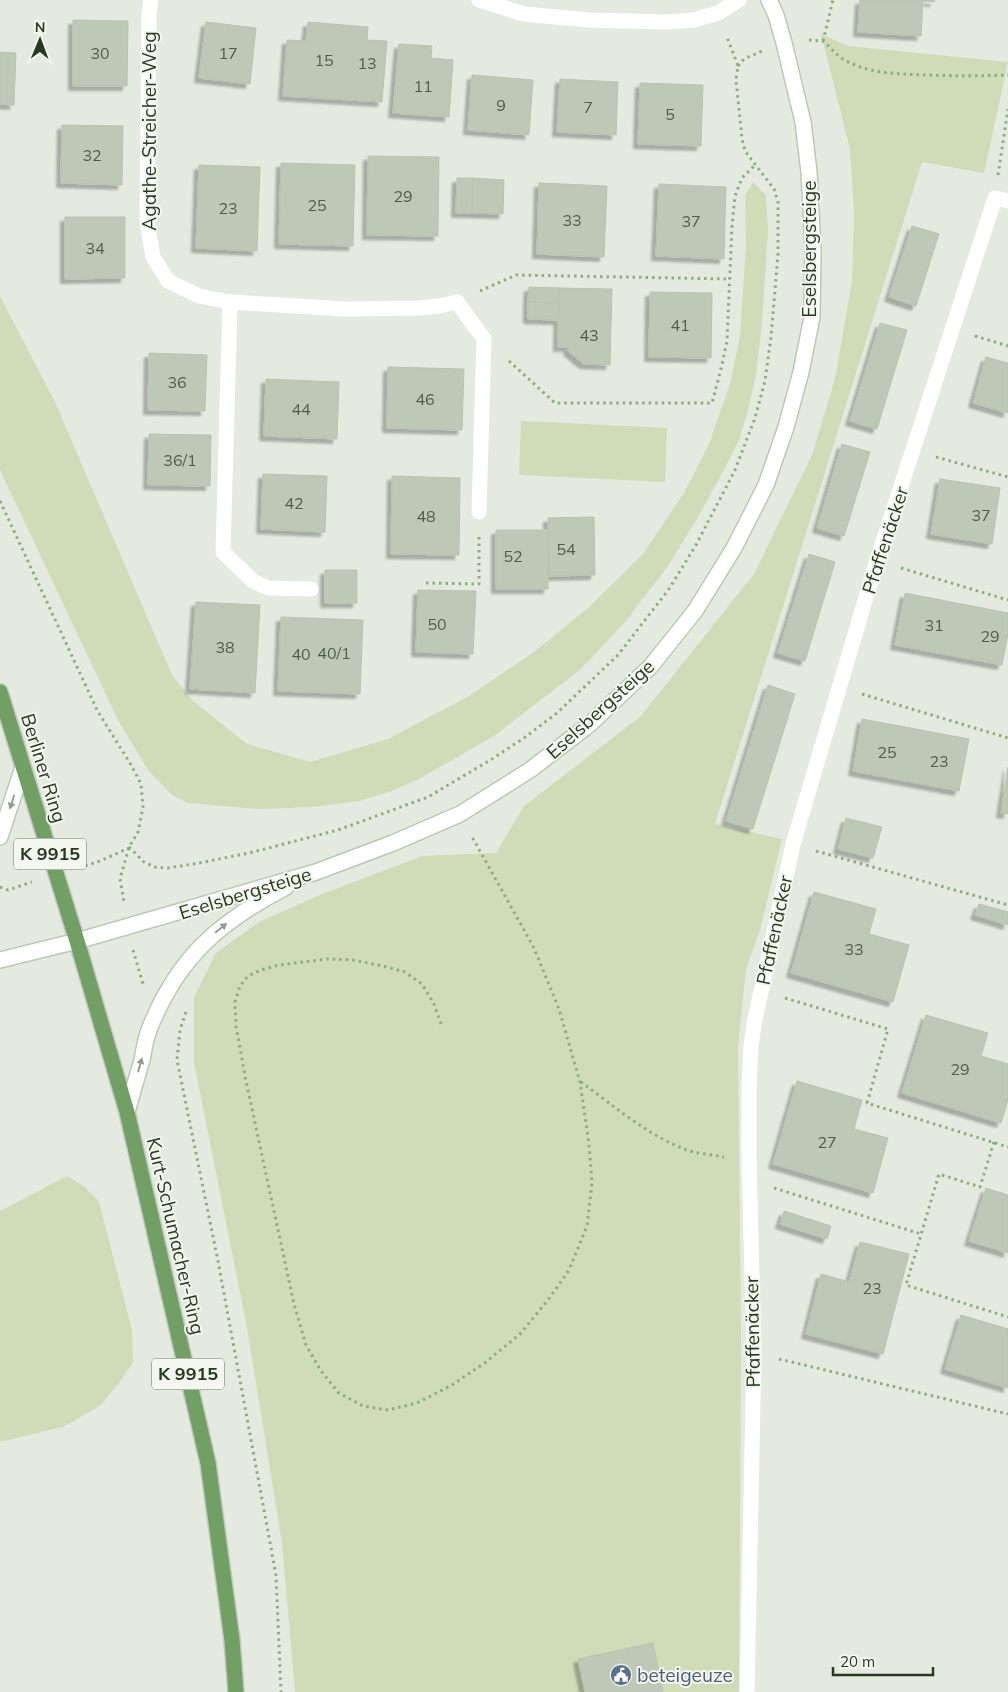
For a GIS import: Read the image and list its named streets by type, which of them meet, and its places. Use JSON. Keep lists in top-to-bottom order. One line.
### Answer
{"streets":{"main road":["Berliner Ring","K 9915","Kurt-Schumacher-Ring"],"street":["Agathe-Streicher-Weg","Eselsbergsteige","Pfaffenäcker"]},"crossings":[["Eselsbergsteige","Berliner Ring"],["Eselsbergsteige","Kurt-Schumacher-Ring"],["Berliner Ring","Kurt-Schumacher-Ring"]],"places":{"public building":["beteigeuze"]},"house_numbers":["30","17","15","13","11","9","7","5","32","29","25","23","33","37","34","41","43","36","46","44","36/1","42","37","48","54","52","50","31","29","38","40/1","40","25","23","33","29","27","23"],"scale_bar":"20 m","north":"top"}
